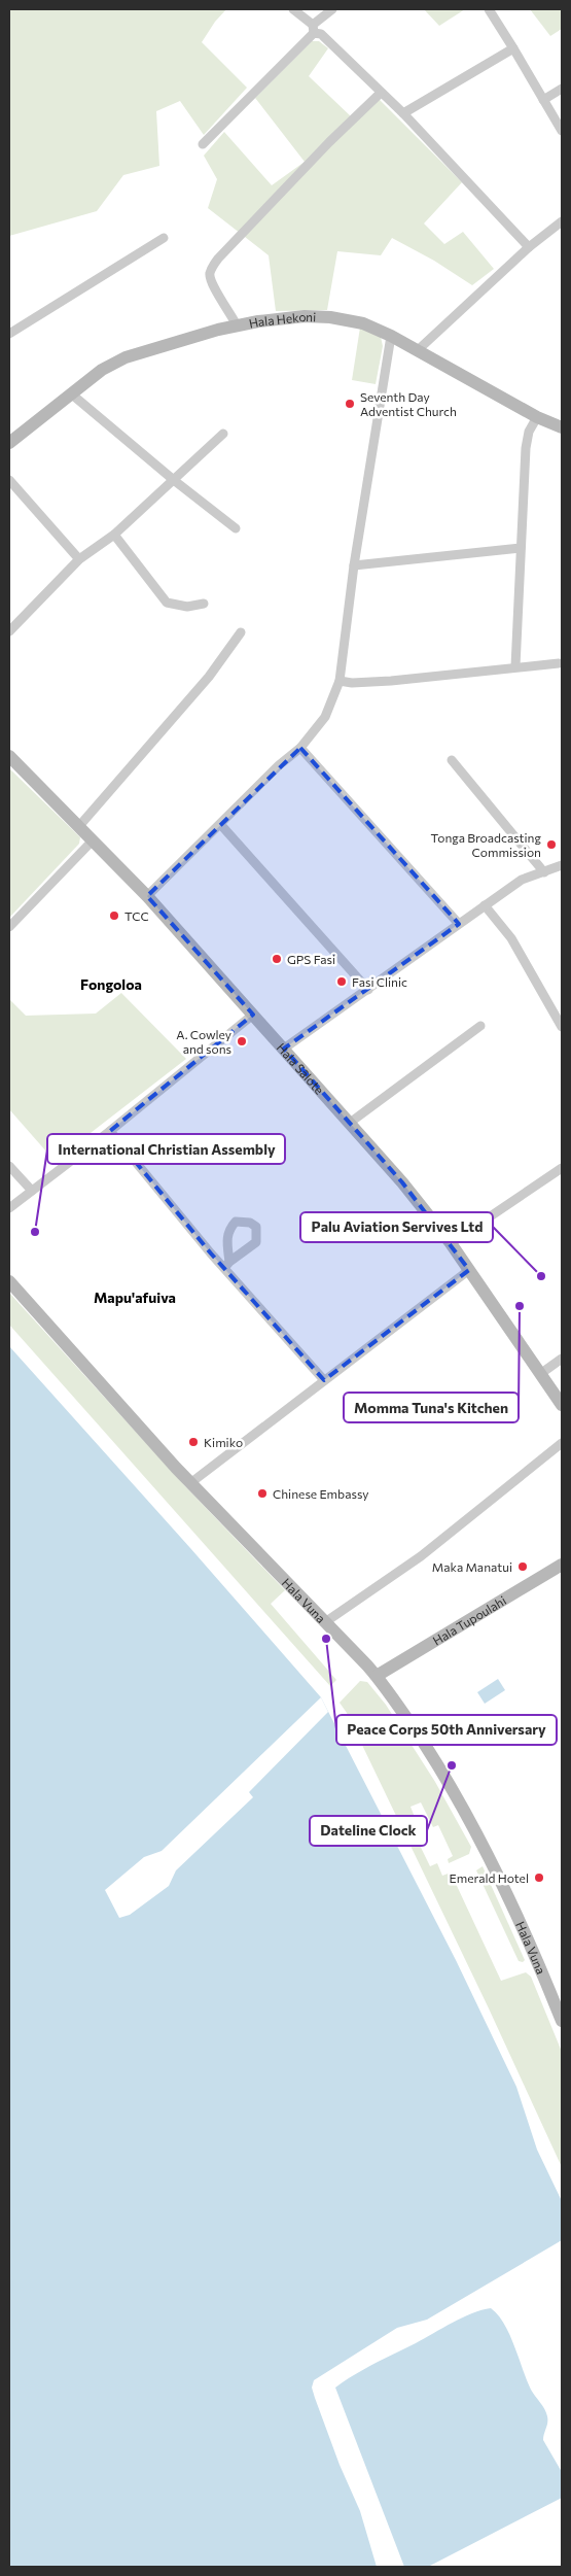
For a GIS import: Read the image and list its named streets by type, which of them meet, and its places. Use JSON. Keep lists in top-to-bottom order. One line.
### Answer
{"streets":{"main road":["Hala Hekoni","Hala Sālote","Hala Vuna","Hala Tupoulahi"]},"crossings":[["Hala Vuna","Hala Tupoulahi"]],"districts":["Fongoloa","Mapu'afuiva"],"places":["Seventh Day Adventist Church","Tonga Broadcasting Commission","TCC","GPS Fasi","Fasi Clinic","A. Cowley and sons","International Christian Assembly","Palu Aviation Servives Ltd","Momma Tuna's Kitchen","Kimiko","Chinese Embassy","Maka Manatui","Peace Corps 50th Anniversary","Dateline Clock","Emerald Hotel"]}
